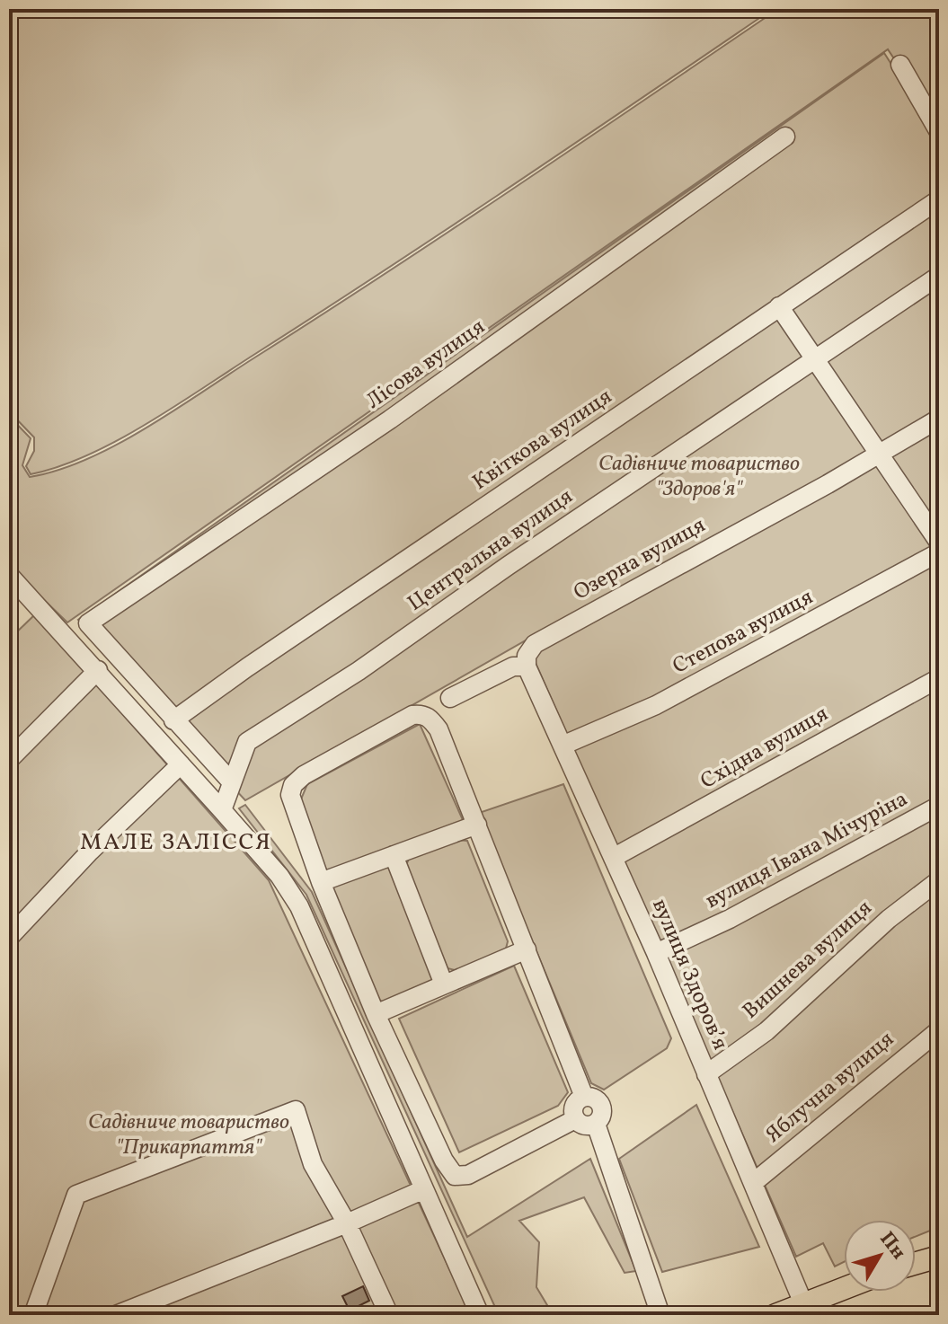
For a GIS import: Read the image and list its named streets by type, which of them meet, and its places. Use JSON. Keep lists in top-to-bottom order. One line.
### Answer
{"streets":{"street":["Лісова вулиця","Квіткова вулиця","Центральна вулиця","Озерна вулиця","Степова вулиця","Східна вулиця","вулиця Івана Мічуріна","Вишнева вулиця","вулиця Здоровʼя","Яблучна вулиця"]},"crossings":[["Лісова вулиця","Квіткова вулиця"],["Озерна вулиця","вулиця Здоровʼя"],["Степова вулиця","вулиця Здоровʼя"],["Східна вулиця","вулиця Здоровʼя"],["вулиця Івана Мічуріна","вулиця Здоровʼя"],["Вишнева вулиця","вулиця Здоровʼя"],["вулиця Здоровʼя","Яблучна вулиця"]],"districts":["МАЛЕ ЗАЛІССЯ"],"parks":["Садівниче товариство \"Здоров'я\"","Садівниче товариство \"Прикарпаття\""],"north":"top right"}
